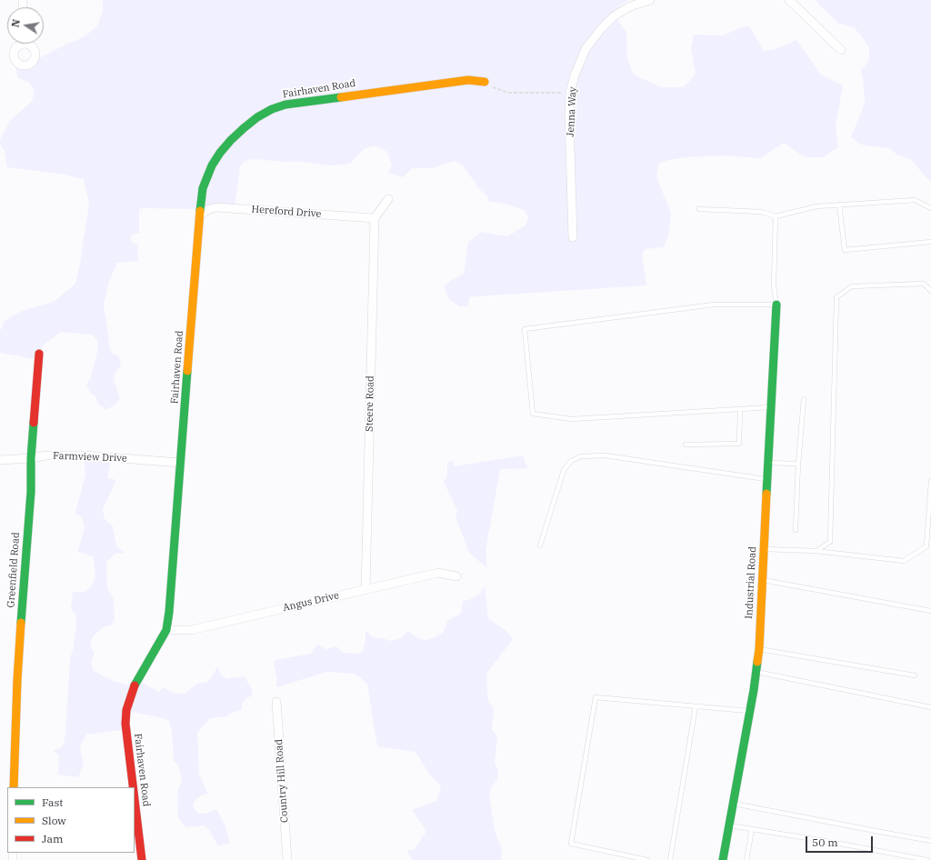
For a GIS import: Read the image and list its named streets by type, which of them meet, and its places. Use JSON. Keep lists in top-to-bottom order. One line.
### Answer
{"streets":{"street":["Fairhaven Road","Jenna Way","Hereford Drive","Steere Road","Farmview Drive","Greenfield Road","Industrial Road","Angus Drive","Country Hill Road"]},"crossings":[["Fairhaven Road","Hereford Drive"],["Fairhaven Road","Farmview Drive"],["Fairhaven Road","Angus Drive"],["Hereford Drive","Steere Road"],["Steere Road","Angus Drive"],["Farmview Drive","Greenfield Road"]],"legend":["Fast","Slow","Jam"],"scale_bar":"50 m","north":"left"}
